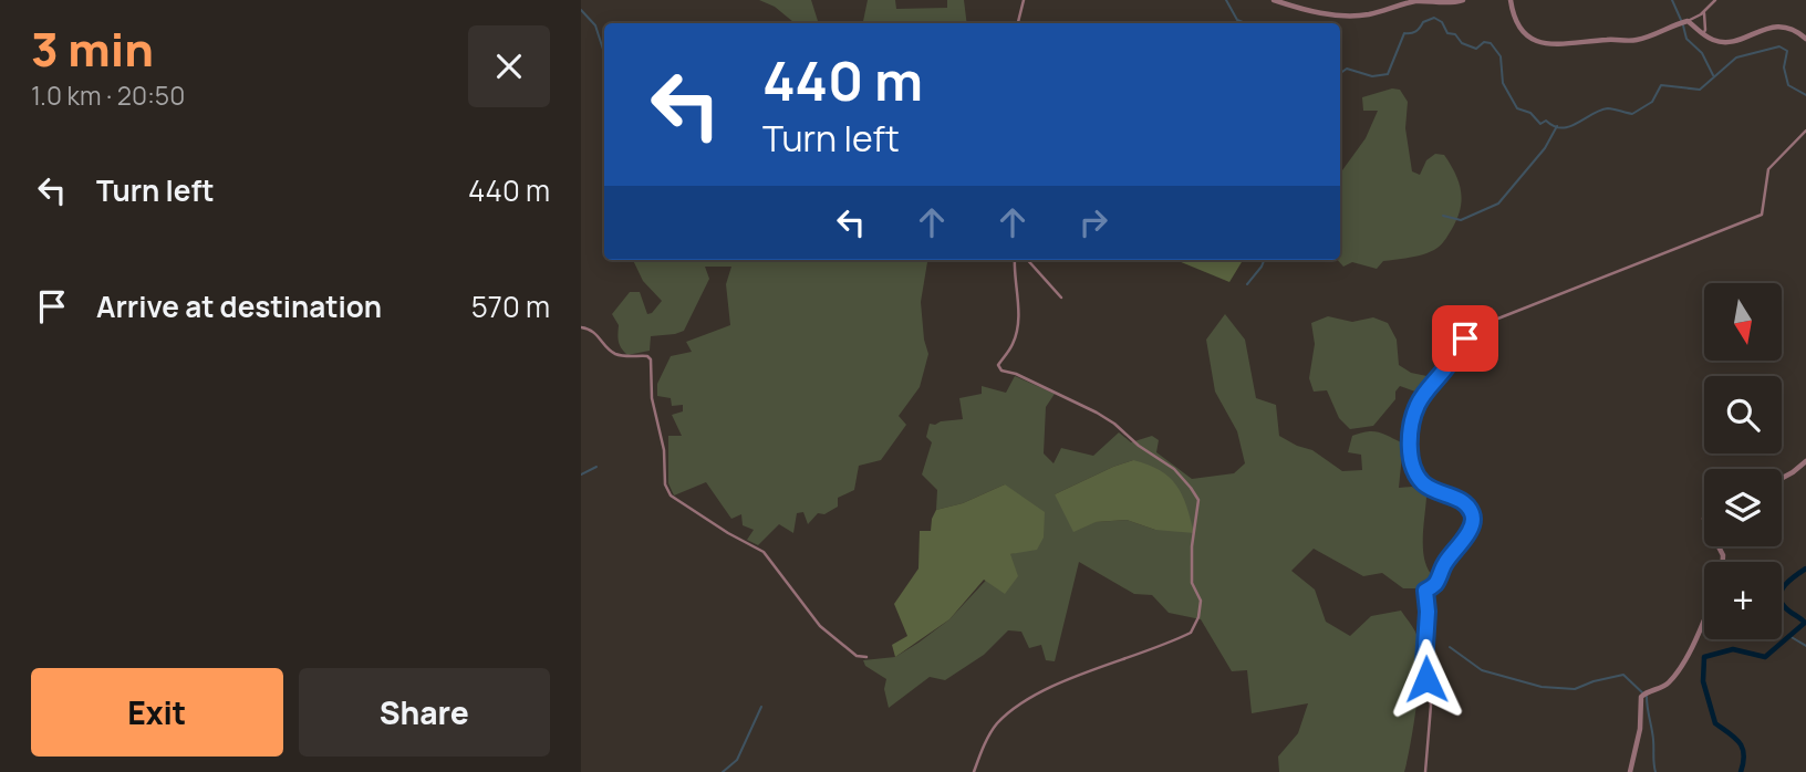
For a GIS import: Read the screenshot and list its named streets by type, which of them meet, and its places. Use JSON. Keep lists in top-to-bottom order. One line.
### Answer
{"north":"bottom","page":{"heading":["3 min","1.0 km · 20:50"],"turn":["440 m","Turn left"],"list":[{"name":"Turn left","value":"440 m"},{"name":"Arrive at destination","value":"570 m"}],"map_buttons":"+","buttons":["Exit","Share"]}}
